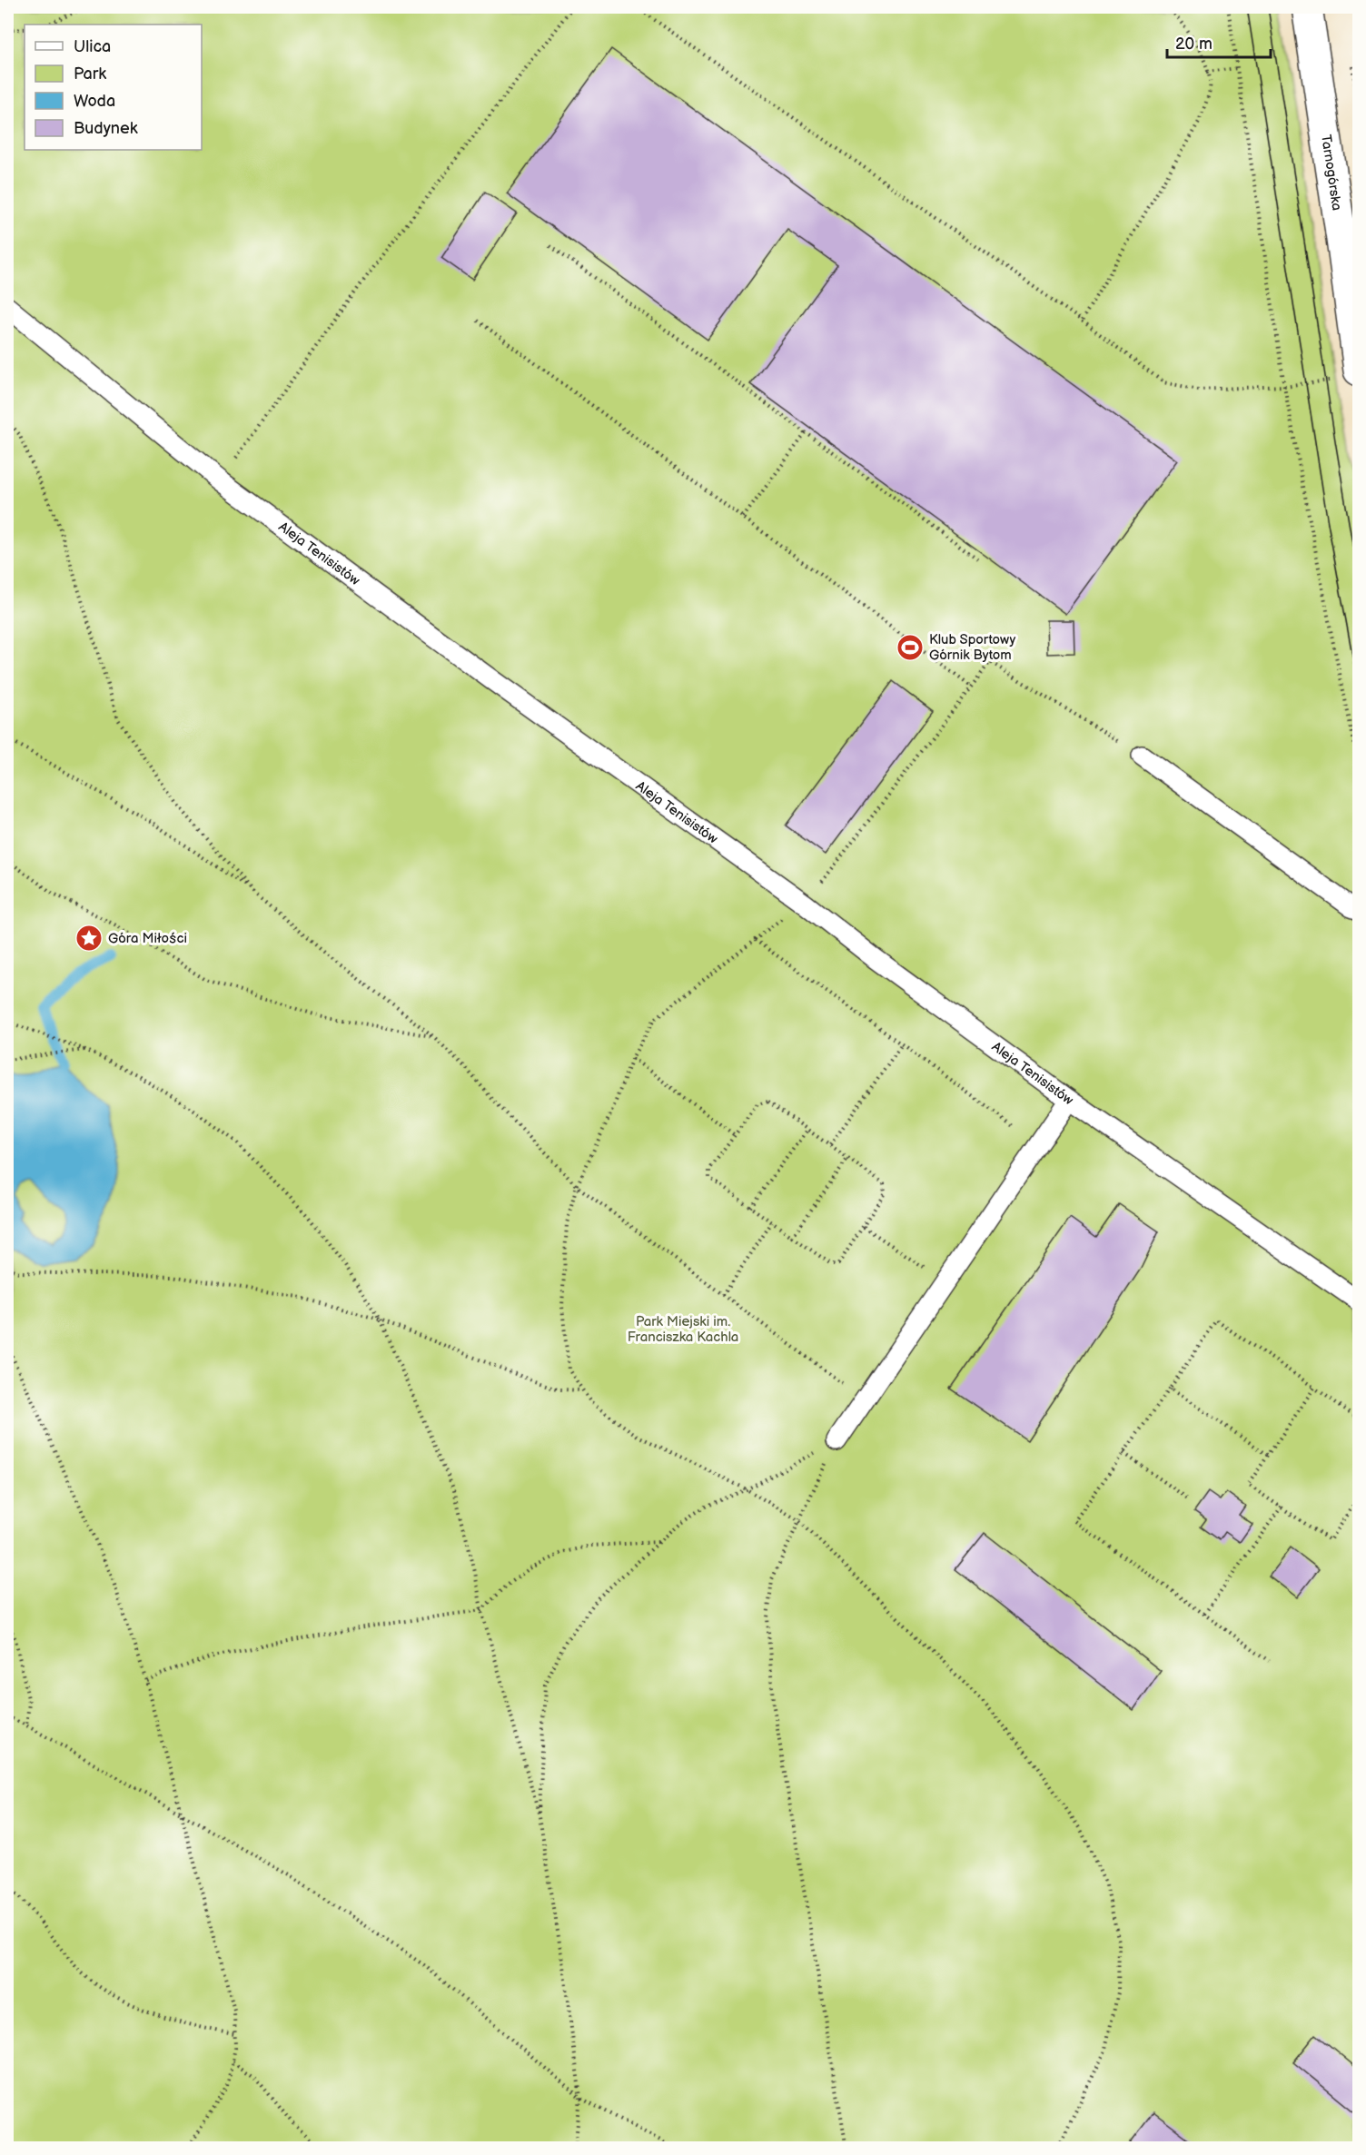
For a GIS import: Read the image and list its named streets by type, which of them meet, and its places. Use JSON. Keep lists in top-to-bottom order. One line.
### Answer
{"streets":{"street":["Tarnogórska"],"lane":["Aleja Tenisistów"]},"parks":["Park Miejski im. Franciszka Kachla"],"places":{"sports":["Klub Sportowy Górnik Bytom"],"place":["Góra Miłości"]},"legend":["Ulica","Park","Woda","Budynek"],"scale_bar":"20 m"}
